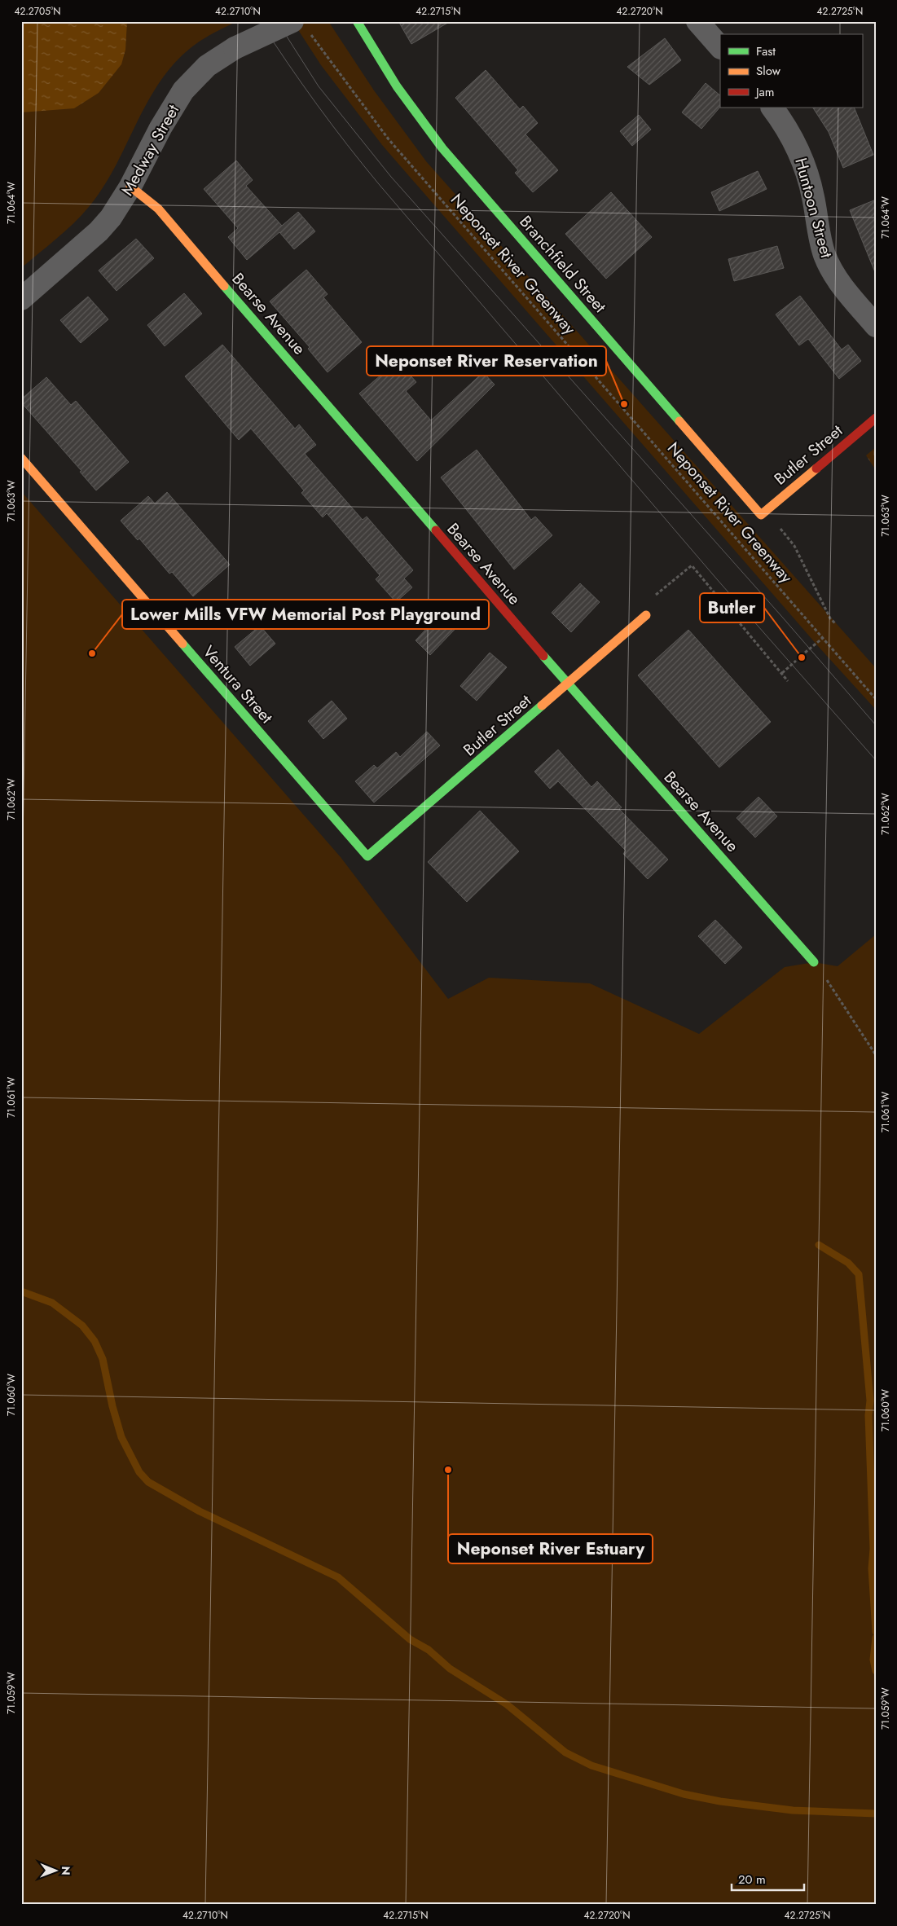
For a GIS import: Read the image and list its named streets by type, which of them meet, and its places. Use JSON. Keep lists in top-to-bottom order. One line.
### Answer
{"streets":{"street":["Medway Street","Huntoon Street","Branchfield Street","Bearse Avenue","Butler Street","Ventura Street"],"path":["Neponset River Greenway"]},"crossings":[["Medway Street","Neponset River Greenway"],["Medway Street","Bearse Avenue"],["Branchfield Street","Butler Street"],["Bearse Avenue","Butler Street"],["Butler Street","Ventura Street"]],"places":["Neponset River Reservation","Lower Mills VFW Memorial Post Playground","Butler","Neponset River Estuary"],"legend":["Fast","Slow","Jam"],"scale_bar":"20 m","north":"right","coordinates":["42.2705°N","42.2710°N","42.2715°N","42.2720°N","42.2725°N","71.064°W","71.063°W","71.062°W","71.061°W","71.060°W","71.059°W"]}
